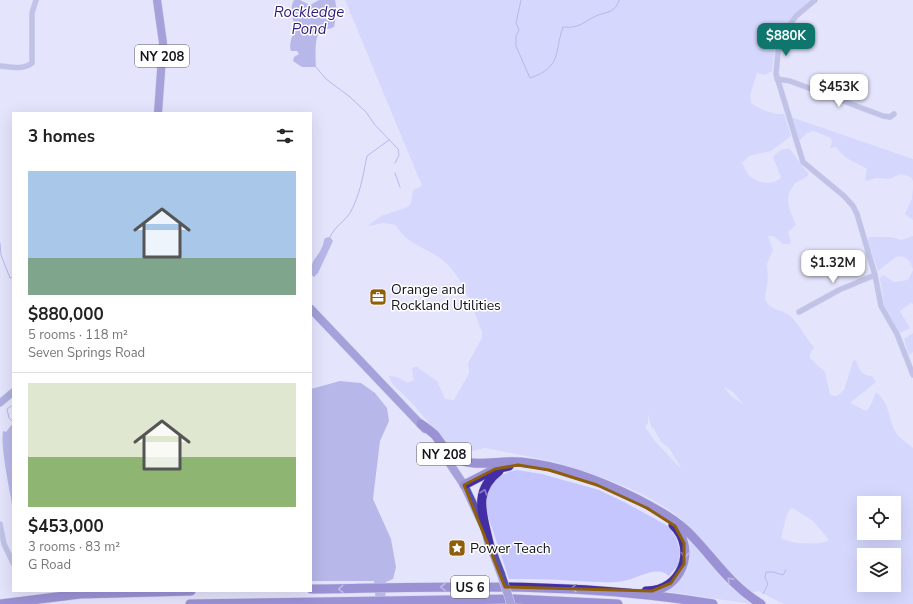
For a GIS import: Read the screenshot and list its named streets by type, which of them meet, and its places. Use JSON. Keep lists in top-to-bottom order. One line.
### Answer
{"streets":{"highway":["US 6"],"main road":["NY 208"]},"water":["Rockledge Pond"],"places":{"office":["Orange and Rockland Utilities"],"place":["Power Teach"]},"page":{"price":["$880K","$453K","$1.32M"],"heading":"3 homes","list":[{"name":"$880,000","note":"5 rooms · 118 m² · Seven Springs Road"},{"name":"$453,000","note":"3 rooms · 83 m² · G Road"}]}}
